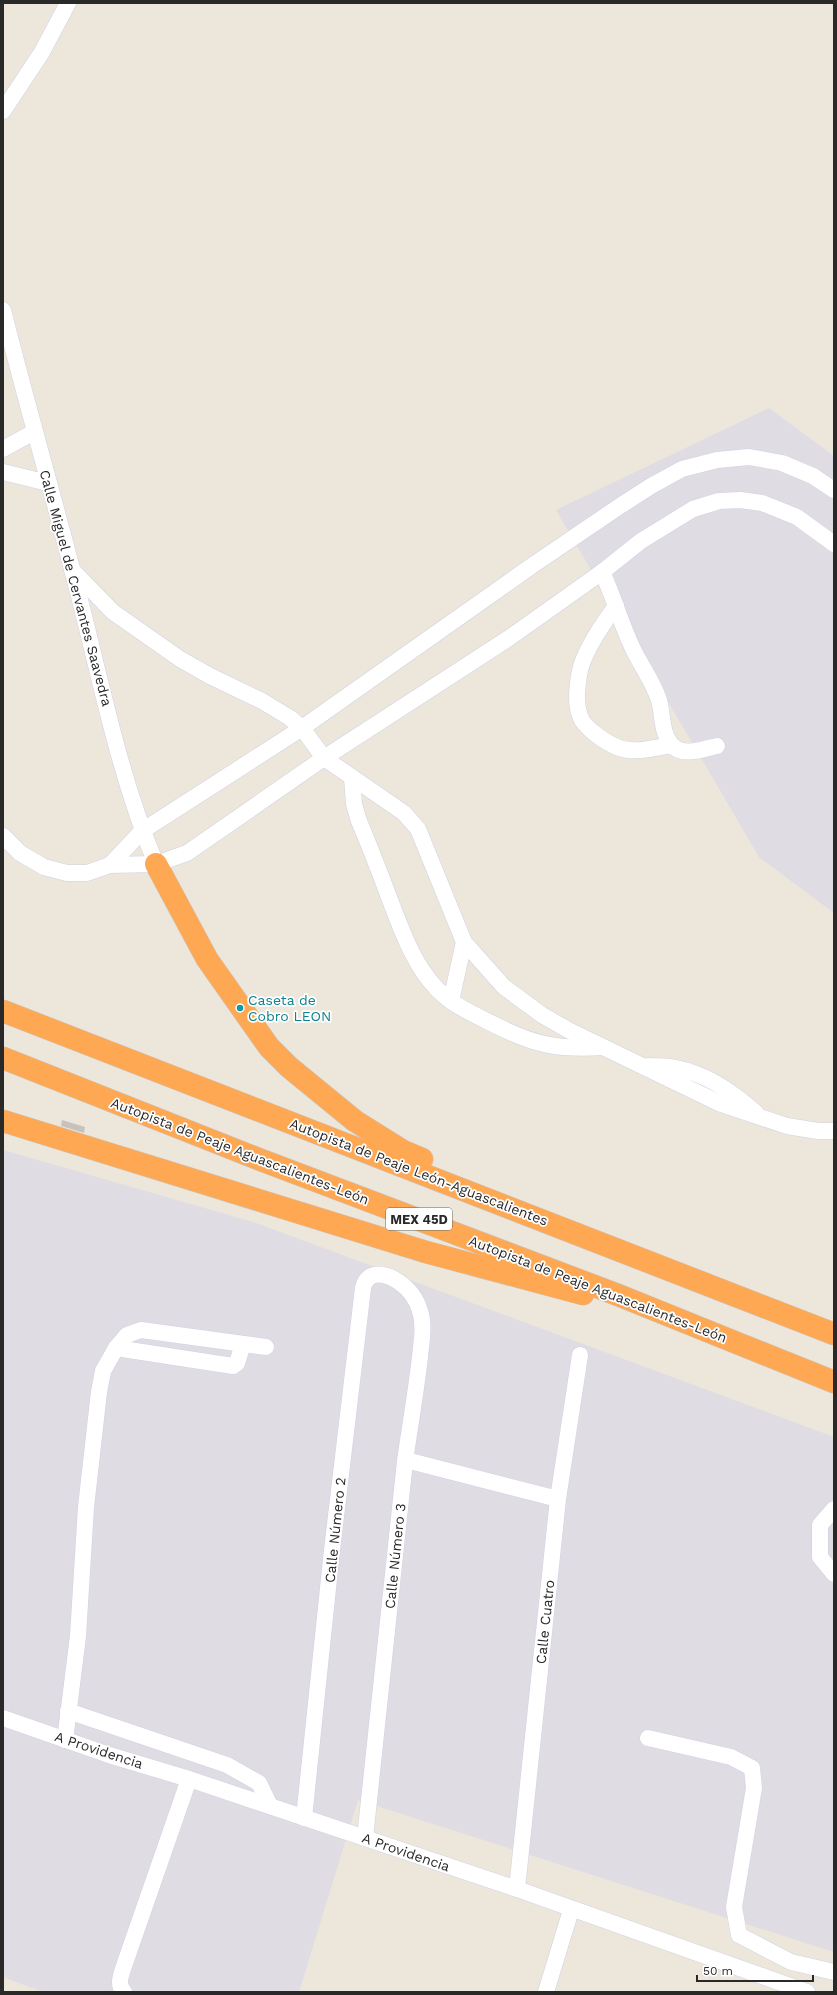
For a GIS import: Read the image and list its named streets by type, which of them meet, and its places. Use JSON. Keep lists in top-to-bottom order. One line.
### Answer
{"streets":{"highway":["Autopista de Peaje Aguascalientes-León","Autopista de Peaje León-Aguascalientes","MEX 45D"],"street":["Calle Miguel de Cervantes Saavedra","Calle Número 2","Calle Número 3","Calle Cuatro","A Providencia"]},"crossings":[["Calle Número 2","Calle Número 3"],["Calle Número 2","A Providencia"],["Calle Número 3","A Providencia"],["Calle Cuatro","A Providencia"]],"places":["Caseta de Cobro LEON"],"scale_bar":"50 m"}
